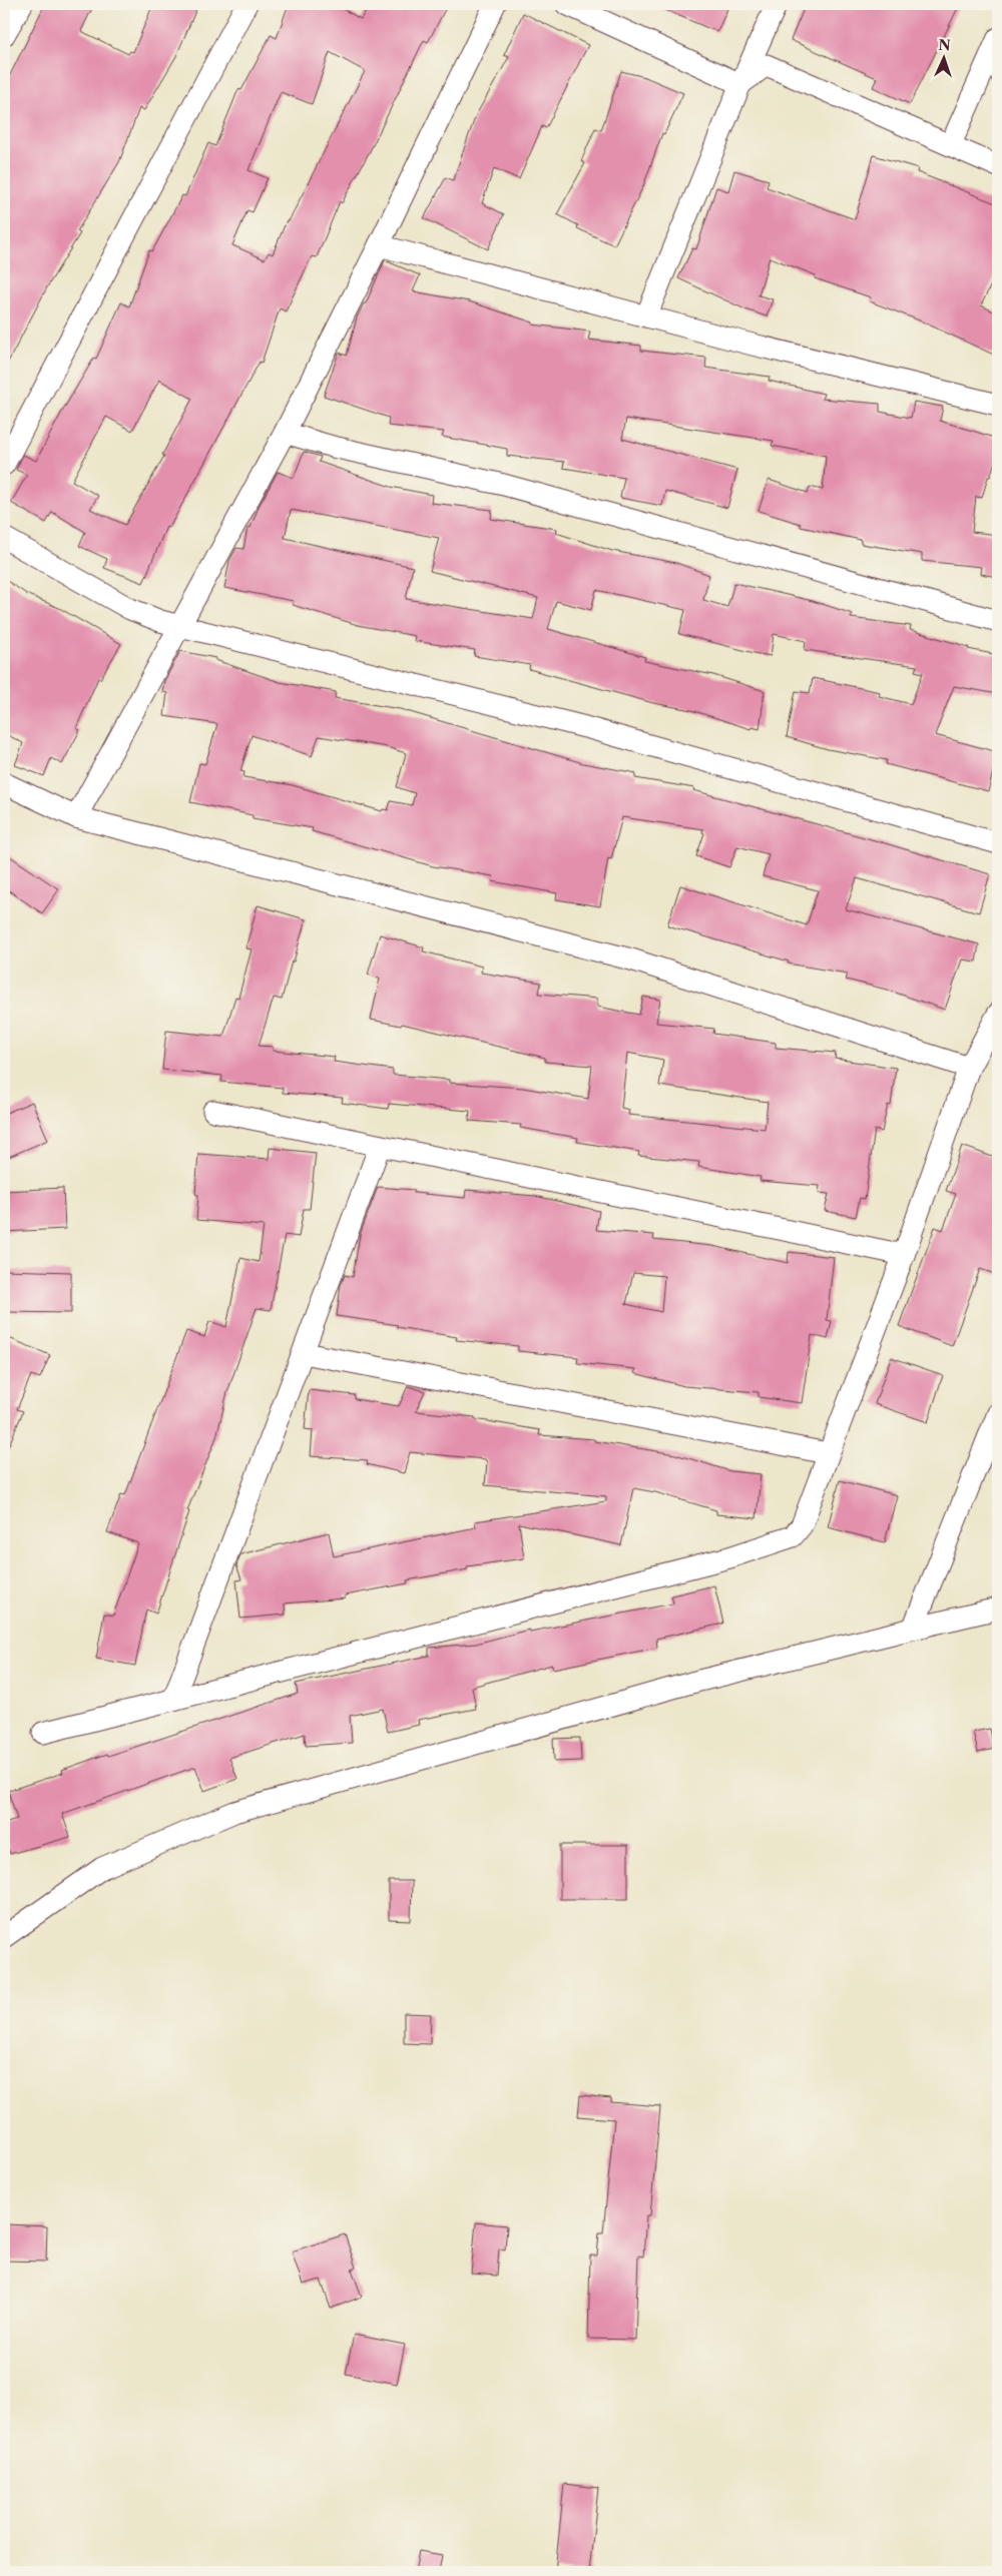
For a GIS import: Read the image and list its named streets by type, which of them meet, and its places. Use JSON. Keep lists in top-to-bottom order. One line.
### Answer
{"north":"top"}
